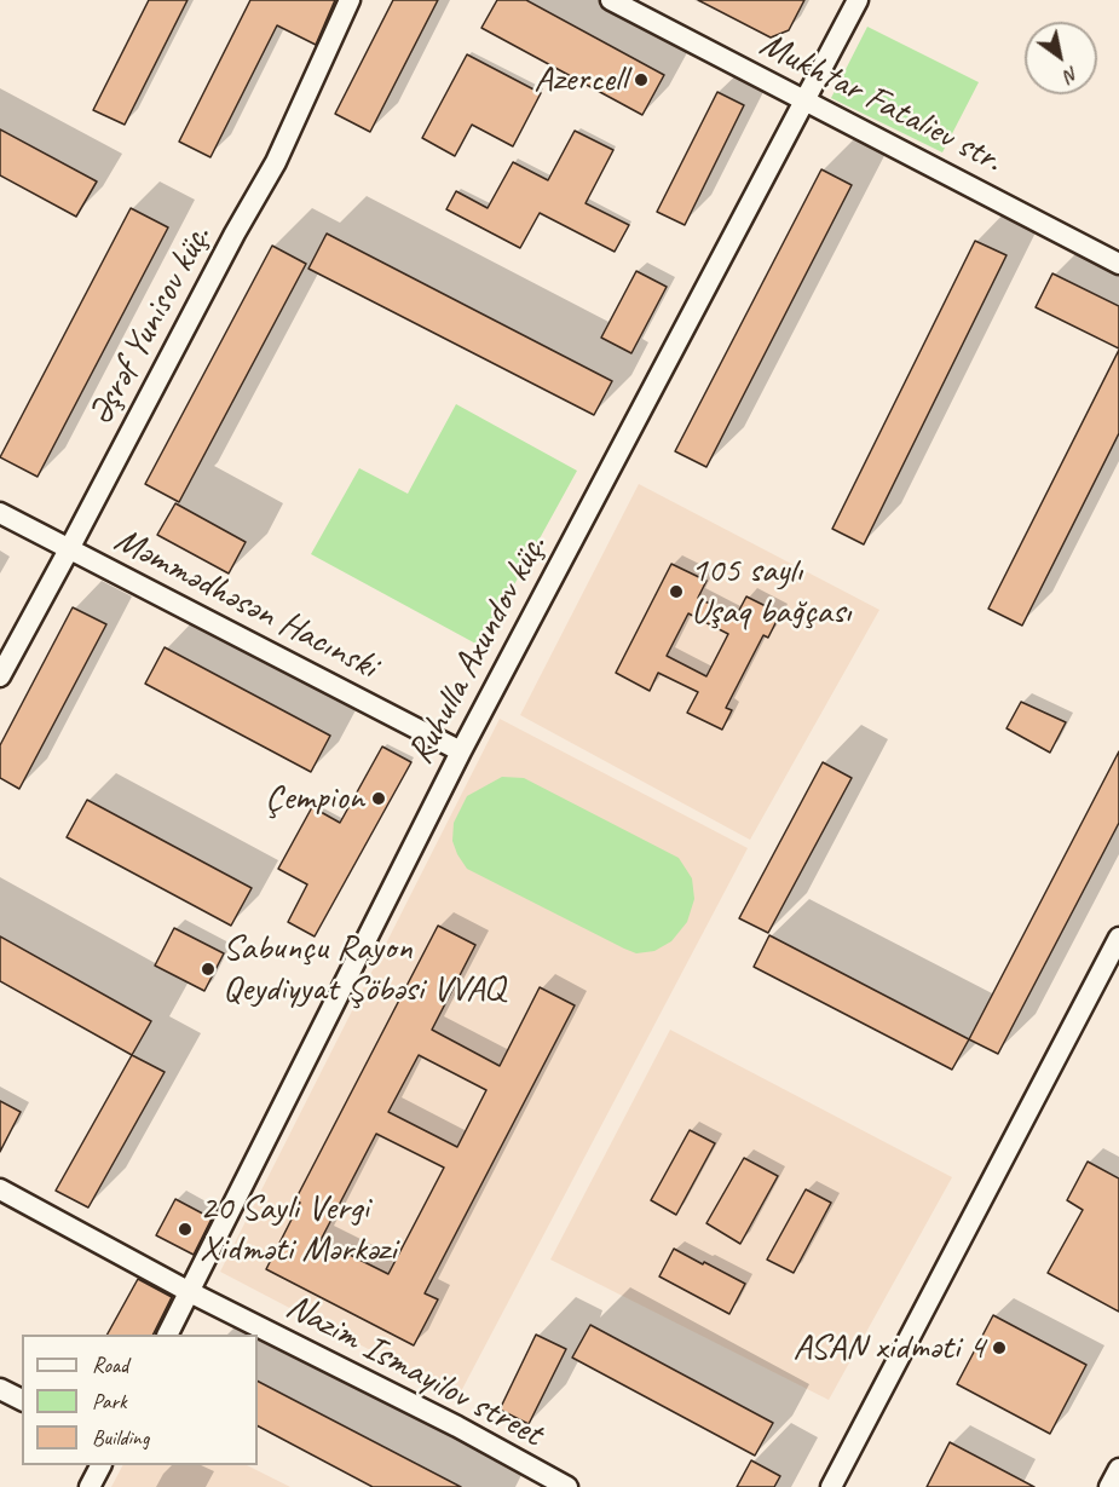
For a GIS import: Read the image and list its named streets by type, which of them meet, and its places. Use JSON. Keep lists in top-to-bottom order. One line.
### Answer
{"streets":{"street":["Mukhtar Fataliev str.","Əşrəf Yunisov küç.","Məmmədhəsən Hacınski","Ruhulla Axundov küç.","Nazim Ismayilov street"]},"crossings":[["Mukhtar Fataliev str.","Ruhulla Axundov küç."],["Əşrəf Yunisov küç.","Məmmədhəsən Hacınski"],["Məmmədhəsən Hacınski","Ruhulla Axundov küç."],["Ruhulla Axundov küç.","Nazim Ismayilov street"]],"places":["Azercell","105 saylı Uşaq bağçası","Çempion","Sabunçu Rayon Qeydiyyat Şöbəsi VVAQ","20 Saylı Vergi Xidməti Mərkəzi","ASAN xidməti 4"],"legend":["Road","Park","Building"],"north":"bottom right"}
